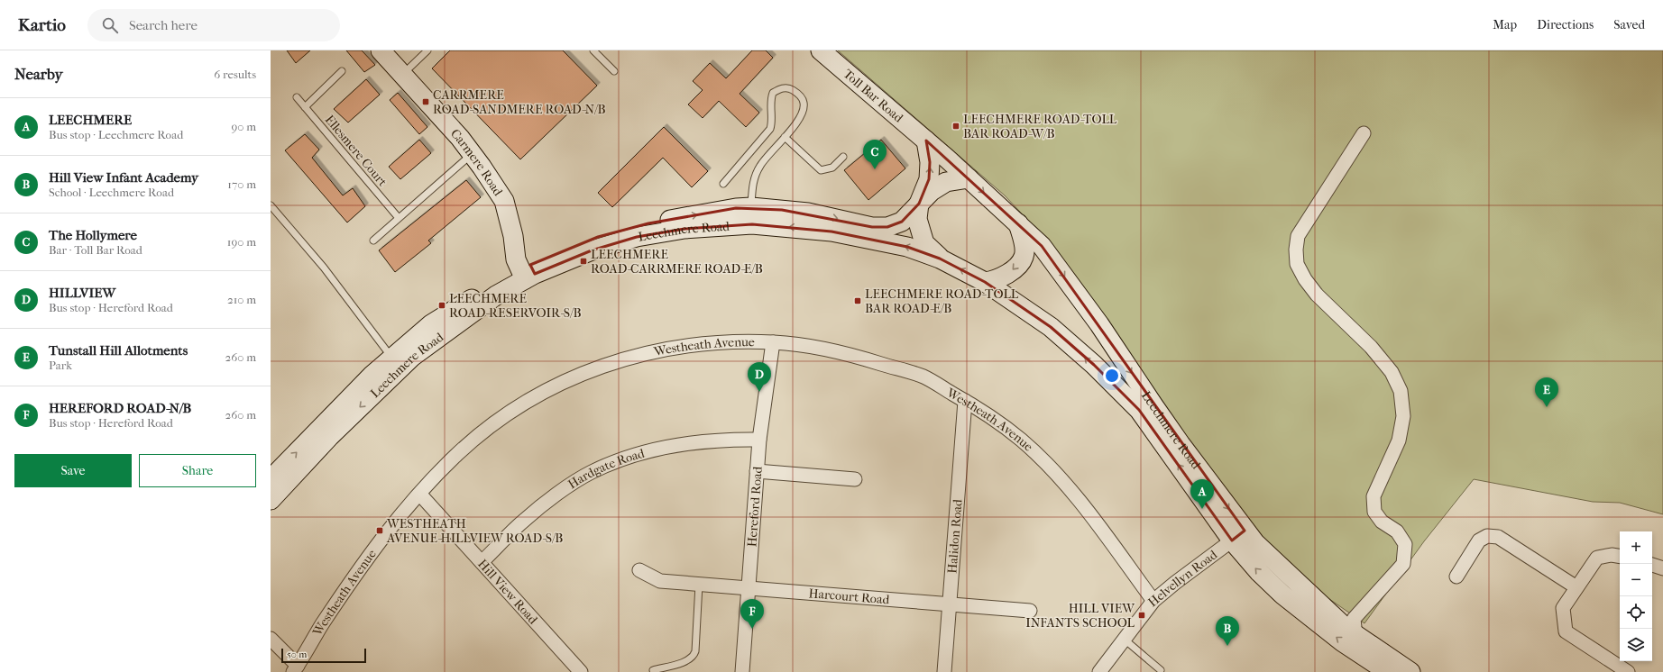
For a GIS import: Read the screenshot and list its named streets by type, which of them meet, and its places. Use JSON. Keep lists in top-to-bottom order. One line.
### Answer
{"streets":{"main road":["Toll Bar Road","Carmere Road","Leechmere Road"],"street":["Westheath Avenue","Hardgate Road","Hereford Road","Halidon Road","Helvellyn Road","Hill View Road","Harcourt Road"],"lane":["Ellesmere Court"]},"crossings":[["Toll Bar Road","Leechmere Road"],["Carmere Road","Leechmere Road"],["Leechmere Road","Helvellyn Road"],["Westheath Avenue","Hereford Road"],["Westheath Avenue","Halidon Road"],["Westheath Avenue","Helvellyn Road"],["Westheath Avenue","Hill View Road"],["Hardgate Road","Hereford Road"],["Hardgate Road","Hill View Road"],["Hereford Road","Harcourt Road"],["Halidon Road","Harcourt Road"]],"places":{"transit":["CARRMERE ROAD-SANDMERE ROAD-N/B","LEECHMERE ROAD-TOLL BAR ROAD-W/B","LEECHMERE ROAD-CARRMERE ROAD-E/B","LEECHMERE ROAD-TOLL BAR ROAD-E/B","LEECHMERE ROAD-RESERVOIR-S/B","WESTHEATH AVENUE-HILLVIEW ROAD-S/B","HILL VIEW INFANTS SCHOOL"]},"scale_bar":"50 m","page":{"header":"Kartio","search":"Search here","nav":["Map","Directions","Saved"],"heading":["Nearby","6 results"],"list":[{"mark":"A","name":"LEECHMERE","note":"Bus stop · Leechmere Road","value":"90 m"},{"mark":"B","name":"Hill View Infant Academy","note":"School · Leechmere Road","value":"170 m"},{"mark":"C","name":"The Hollymere","note":"Bar · Toll Bar Road","value":"190 m"},{"mark":"D","name":"HILLVIEW","note":"Bus stop · Hereford Road","value":"210 m"},{"mark":"E","name":"Tunstall Hill Allotments","note":"Park","value":"260 m"},{"mark":"F","name":"HEREFORD ROAD-N/B","note":"Bus stop · Hereford Road","value":"260 m"}],"pins":["C","D","E","A","F","B"],"buttons":["Save","Share"],"map_buttons":["+","−"],"scale":"50 m"}}
